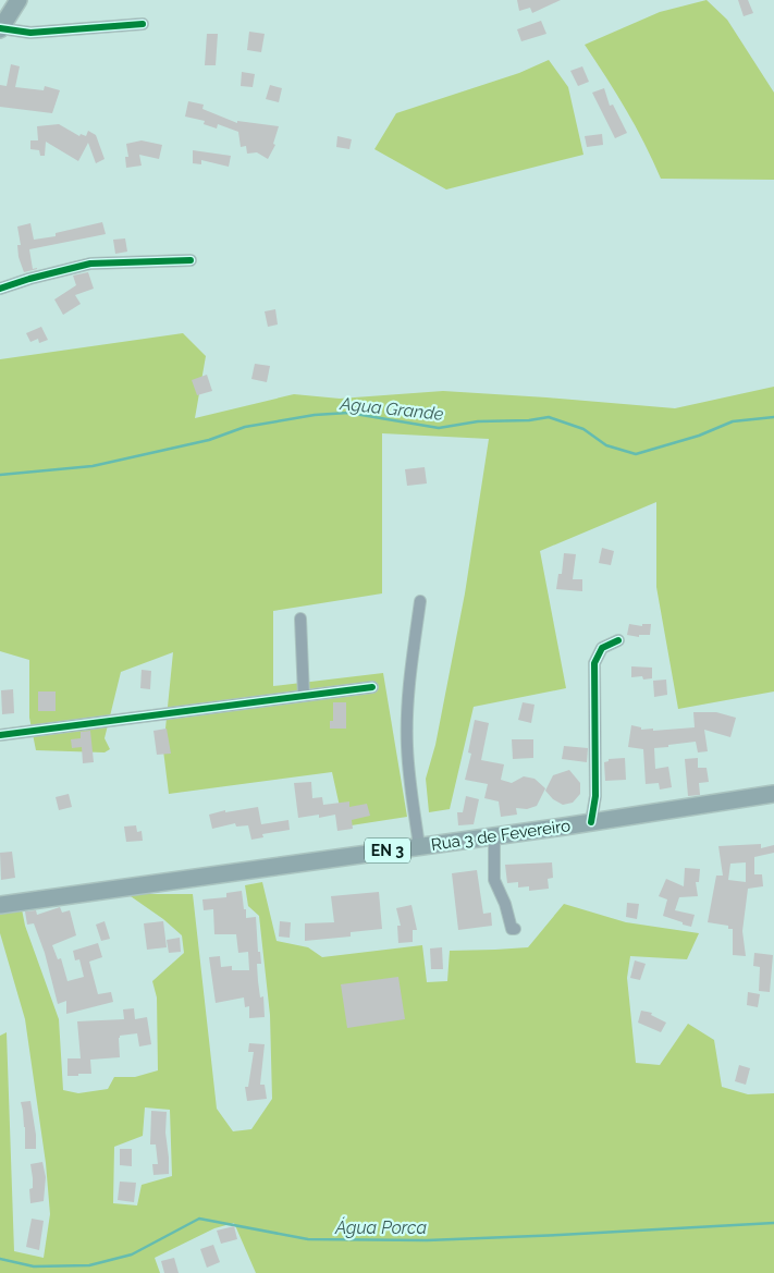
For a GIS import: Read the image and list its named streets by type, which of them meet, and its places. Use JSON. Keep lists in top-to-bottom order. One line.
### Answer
{"streets":{"main road":["Rua 3 de Fevereiro","EN 3"]},"water":["Agua Grande","Água Porca"]}
